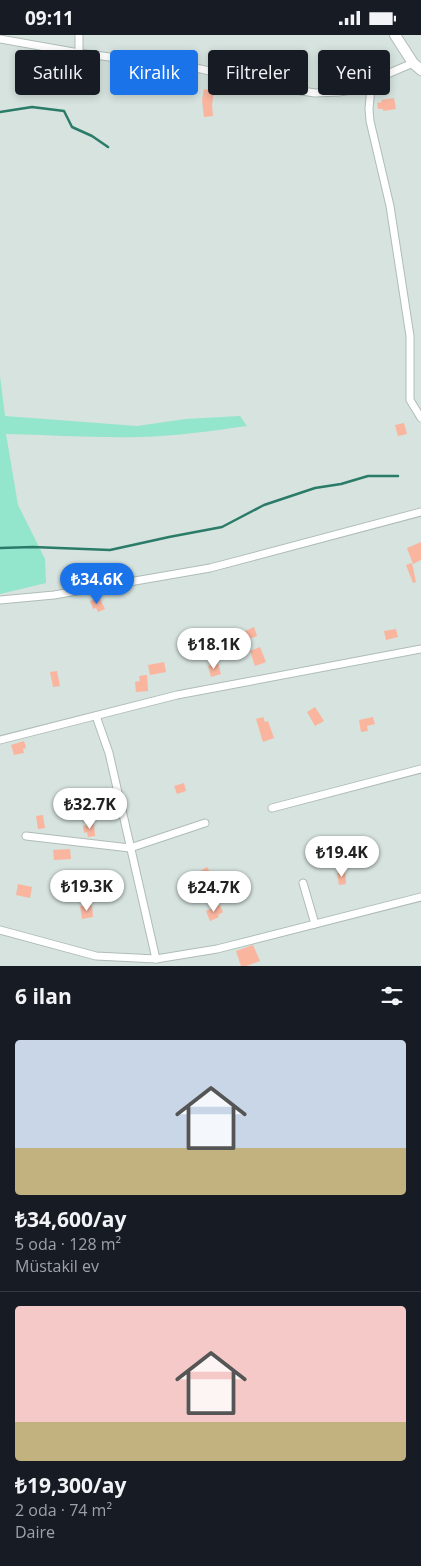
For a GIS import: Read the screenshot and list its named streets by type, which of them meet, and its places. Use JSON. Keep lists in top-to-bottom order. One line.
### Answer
{"page":{"status":"09:11","chip":["Satılık","Kiralık","Filtreler","Yeni"],"price":["₺34.6K","₺18.1K","₺32.7K","₺19.4K","₺19.3K","₺24.7K"],"heading":"6 ilan","list":[{"name":"₺34,600/ay","note":"5 oda · 128 m² · Müstakil ev"},{"name":"₺19,300/ay","note":"2 oda · 74 m² · Daire"}]}}
